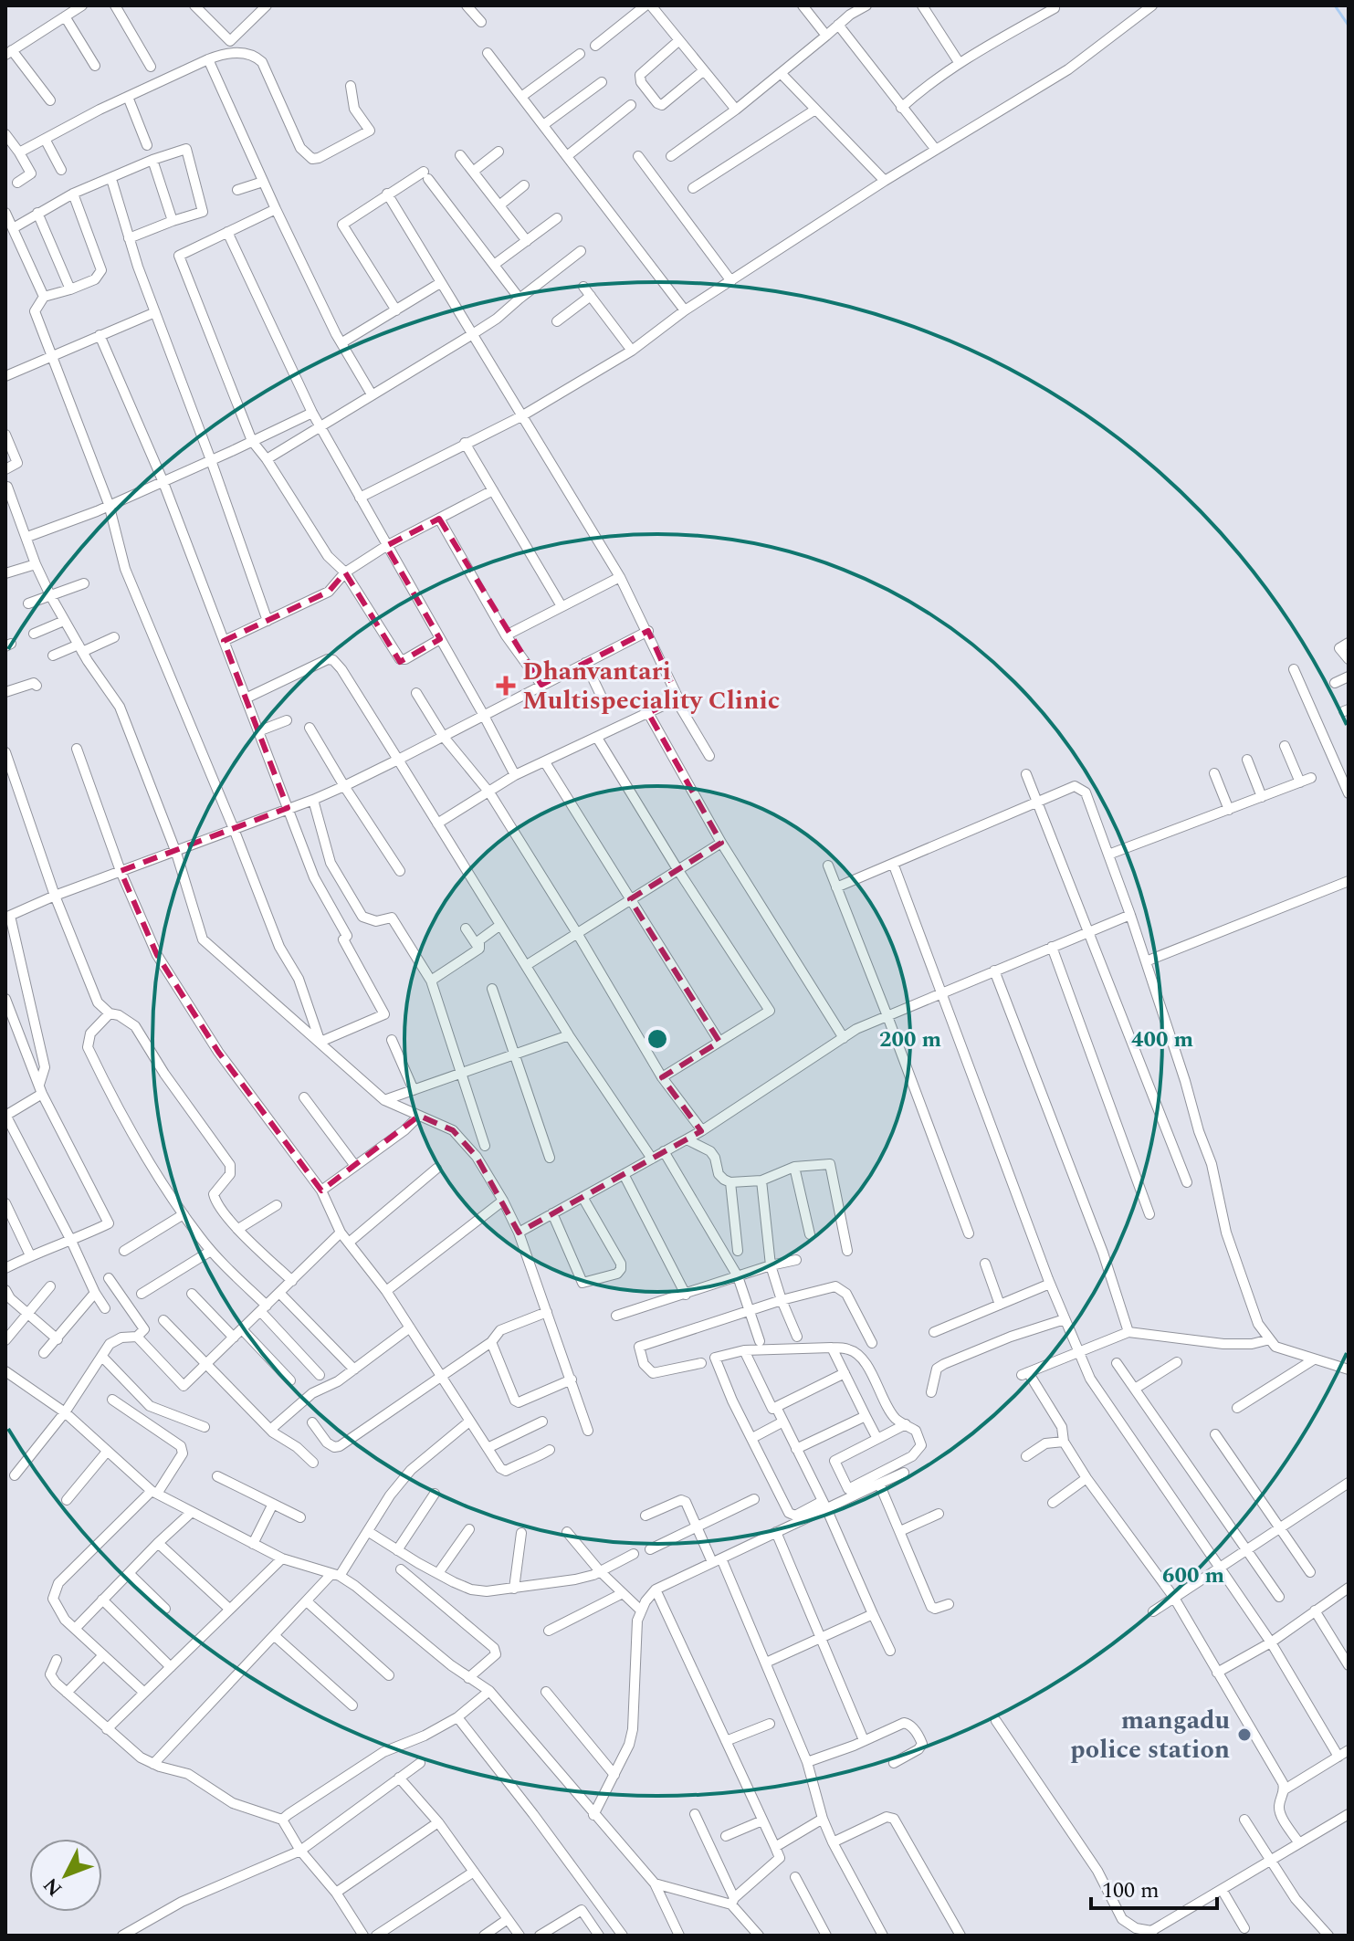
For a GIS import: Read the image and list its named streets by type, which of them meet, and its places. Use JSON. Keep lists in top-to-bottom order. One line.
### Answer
{"places":{"health":["Dhanvantari Multispeciality Clinic"],"other":["mangadu police station"]},"scale_bar":"100 m","north":"bottom left","rings":["200 m","400 m","600 m"]}
